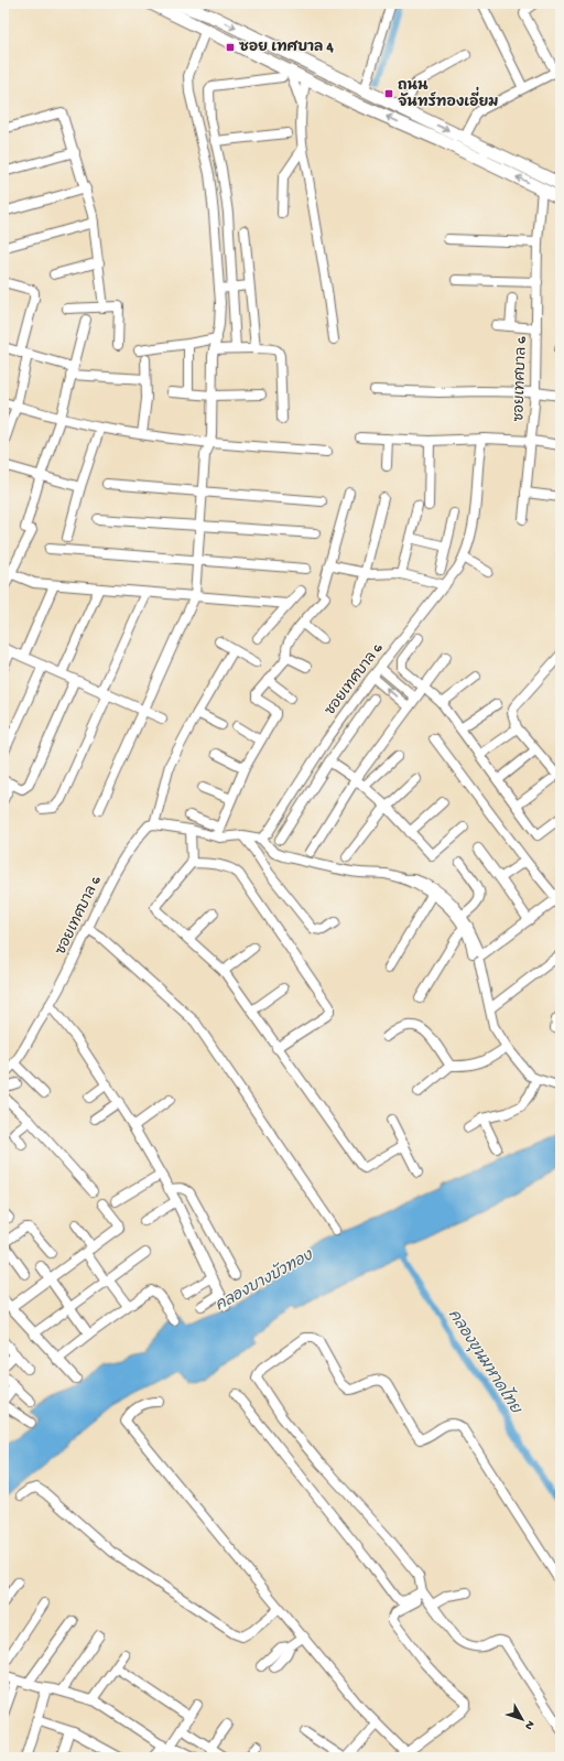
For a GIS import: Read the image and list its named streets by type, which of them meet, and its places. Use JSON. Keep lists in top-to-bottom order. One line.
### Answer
{"streets":{"street":["ซอยเทศบาล 6"]},"water":["คลองบางบัวทอง","คลองขุนมหาดไทย"],"places":{"transit":["ซอย เทศบาล 4","ถนน จันทร์ทองเอี่ยม"]},"north":"bottom right"}
